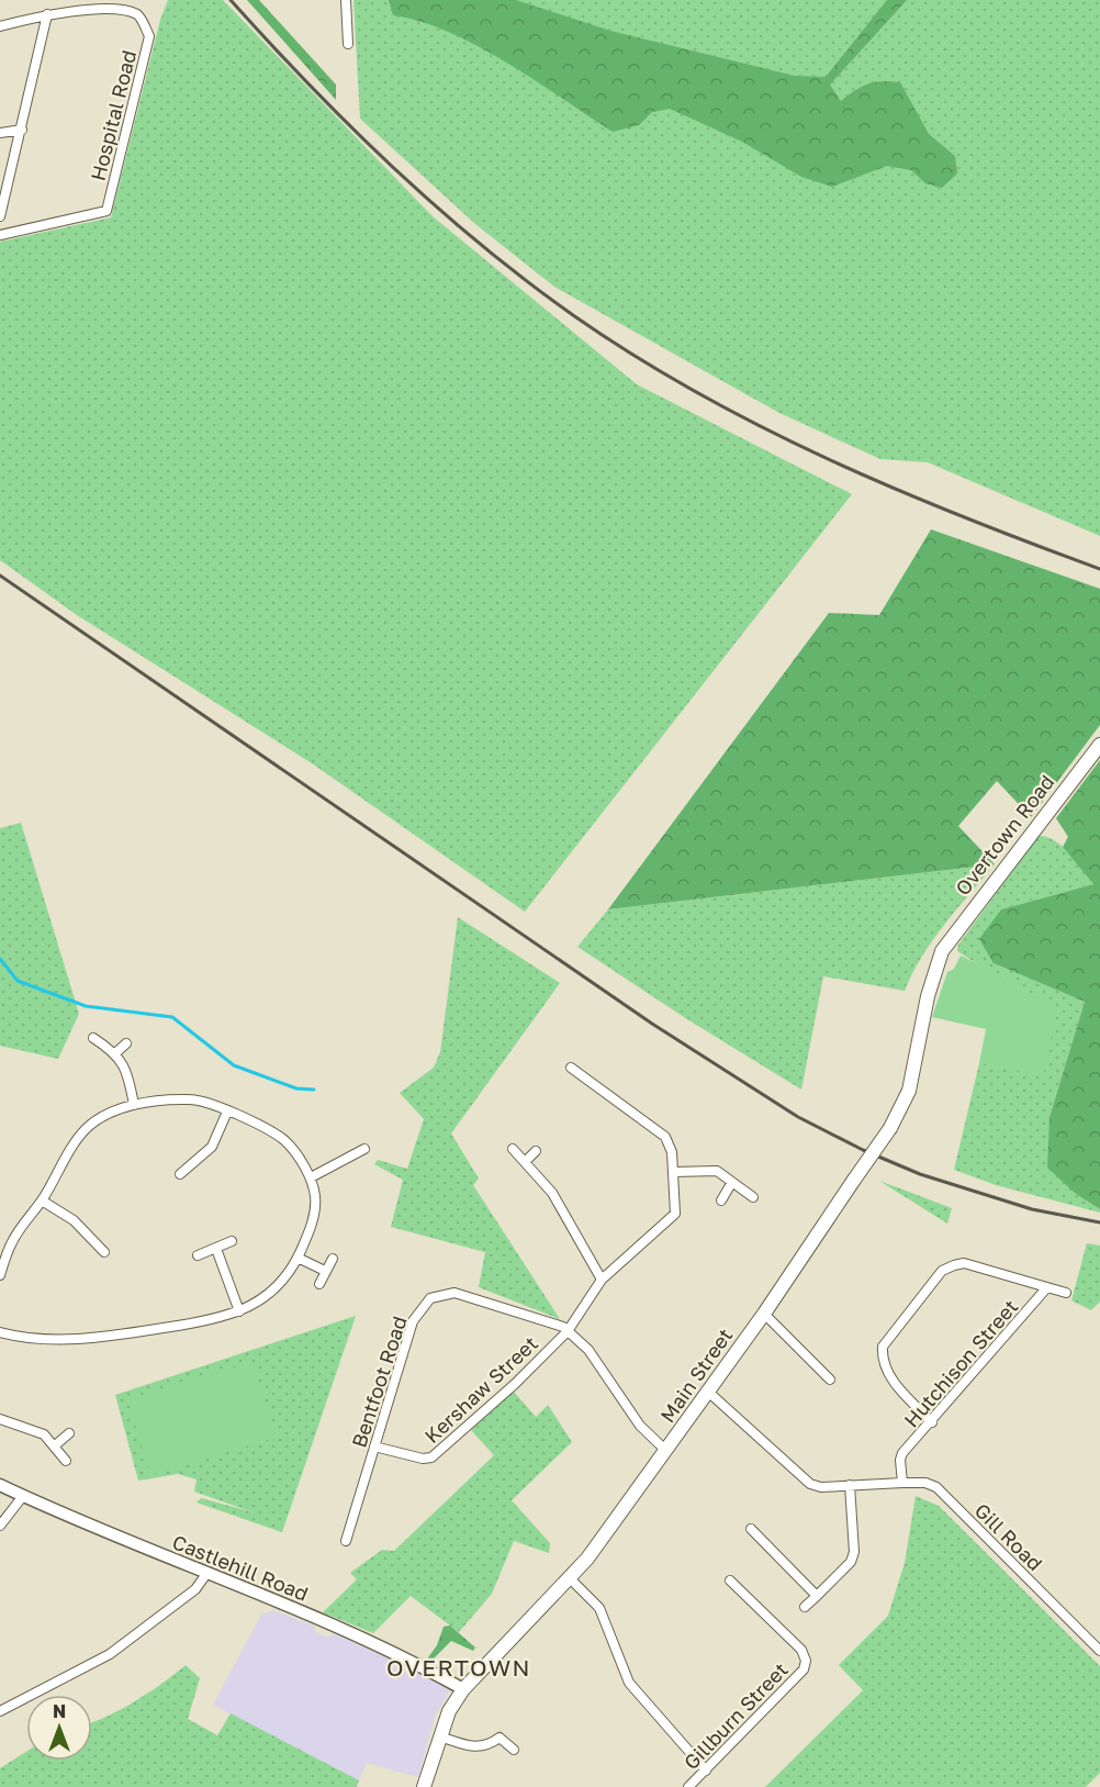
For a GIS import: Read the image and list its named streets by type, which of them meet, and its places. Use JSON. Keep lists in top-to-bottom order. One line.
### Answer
{"streets":{"main road":["Overtown Road","Main Street","Castlehill Road"],"street":["Hospital Road","Hutchison Street","Bentfoot Road","Kershaw Street","Gill Road","Gillburn Street"]},"crossings":[["Overtown Road","Main Street"],["Hutchison Street","Gill Road"],["Main Street","Bentfoot Road"],["Main Street","Gill Road"],["Main Street","Castlehill Road"],["Bentfoot Road","Kershaw Street"]],"districts":["OVERTOWN"],"north":"top"}
